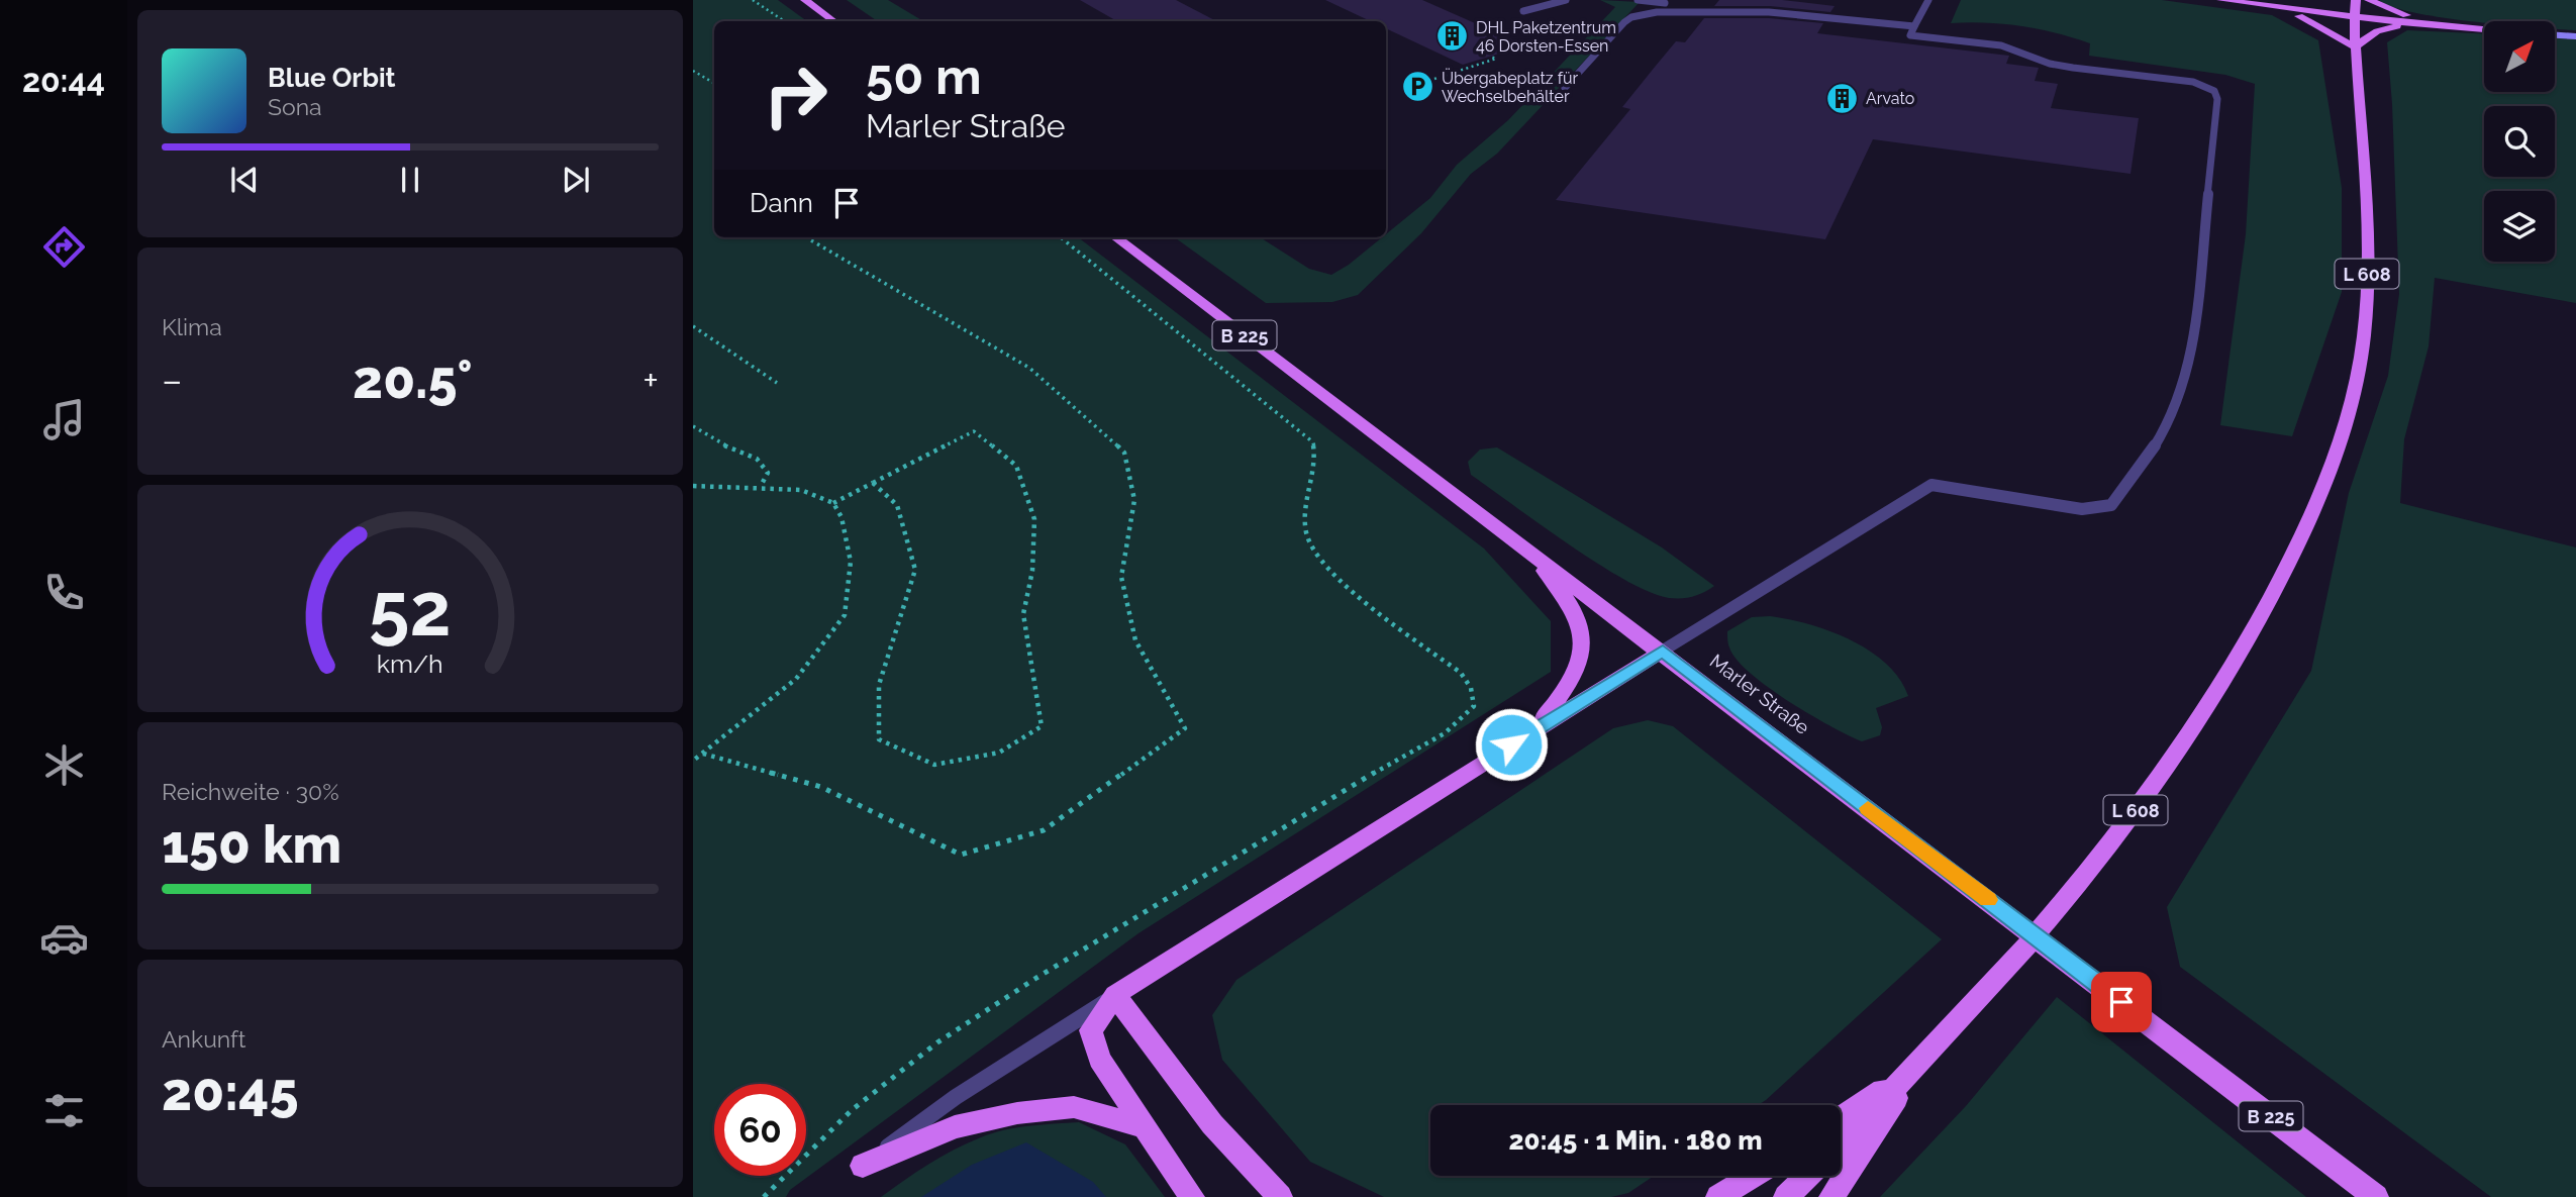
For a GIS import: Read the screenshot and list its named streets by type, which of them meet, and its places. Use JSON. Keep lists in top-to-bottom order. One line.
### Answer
{"streets":{"main road":["L 608","B 225","Marler Straße"]},"places":{"building":["DHL Paketzentrum 46 Dorsten-Essen","Arvato"],"parking":["Übergabeplatz für Wechselbehälter"]},"north":"top right","page":{"tabs":"20:44","turn":["50 m","Marler Straße"],"song":["Blue Orbit","Sona"],"then":"Dann","tile":["Klima",["Reichweite · 30%","150 km"],["Ankunft","20:45"]],"heat":["−","20.5°","+"],"limit":"60","trip":"20:45 · 1 Min. · 180 m","gauge":["52","km/h"]}}
